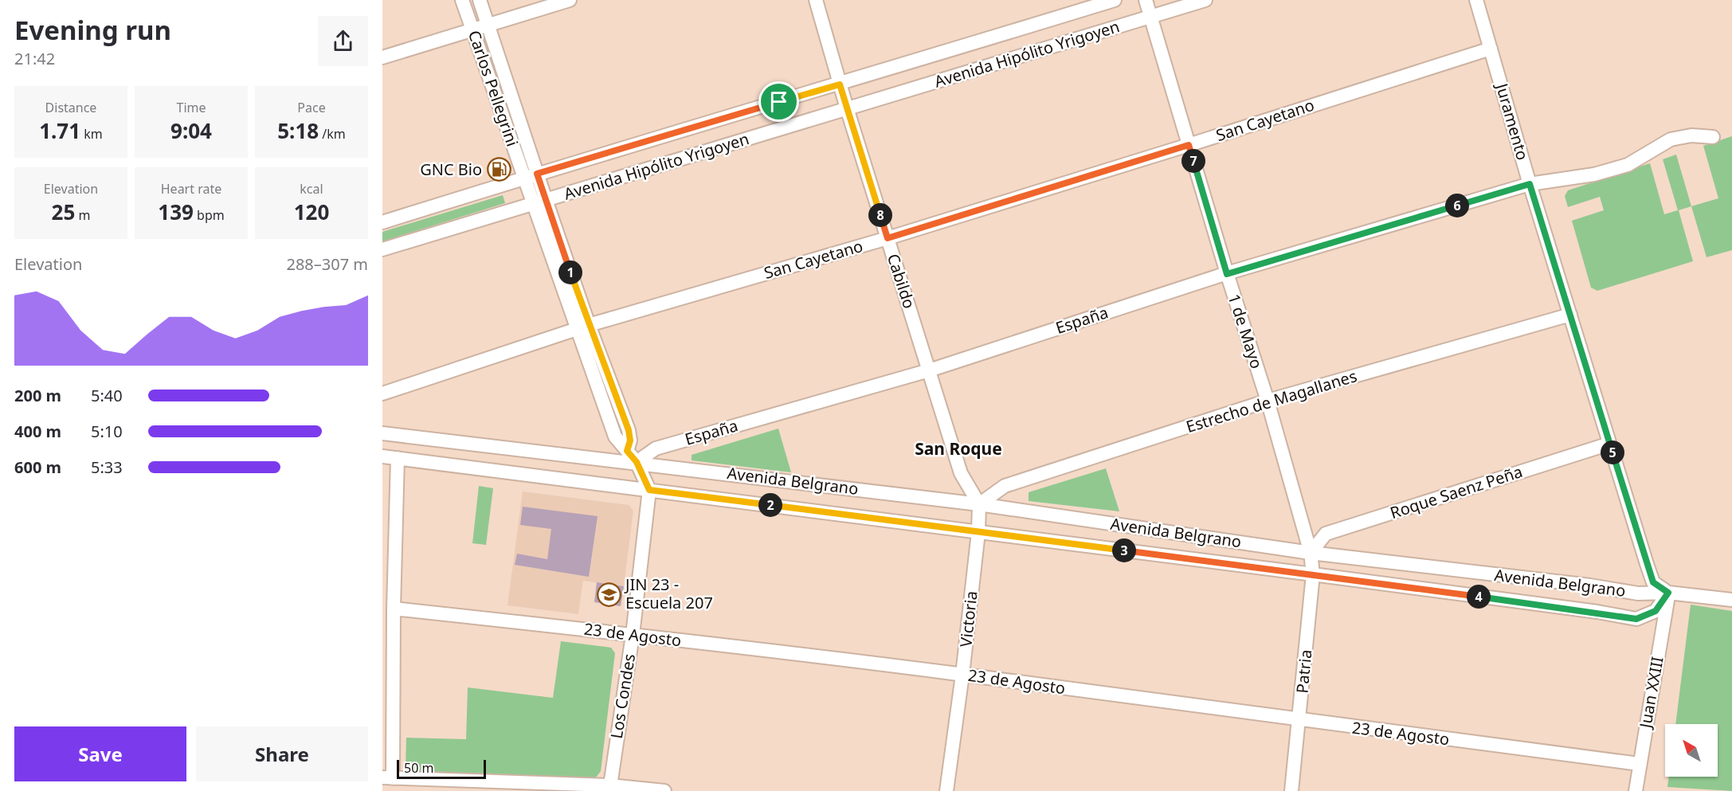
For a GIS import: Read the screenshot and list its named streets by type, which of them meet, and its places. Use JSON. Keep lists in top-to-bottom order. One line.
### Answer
{"streets":{"street":["Avenida Hipólito Yrigoyen","Carlos Pellegrini","San Cayetano","Juramento","Cabildo","España","1 de Mayo","Estrecho de Magallanes","Avenida Belgrano","Roque Saenz Peña","Victoria","23 de Agosto","Patria","Juan XXIII","Los Condes"]},"crossings":[["Avenida Hipólito Yrigoyen","Carlos Pellegrini"],["Avenida Hipólito Yrigoyen","Cabildo"],["Avenida Hipólito Yrigoyen","1 de Mayo"],["Carlos Pellegrini","San Cayetano"],["San Cayetano","Juramento"],["San Cayetano","Cabildo"],["San Cayetano","1 de Mayo"],["Juramento","España"],["Juramento","Estrecho de Magallanes"],["Juramento","Avenida Belgrano"],["Juramento","Roque Saenz Peña"],["Juramento","Juan XXIII"],["Cabildo","España"],["Cabildo","Estrecho de Magallanes"],["Cabildo","Avenida Belgrano"],["Cabildo","Victoria"],["España","1 de Mayo"],["España","Avenida Belgrano"],["1 de Mayo","Estrecho de Magallanes"],["1 de Mayo","Avenida Belgrano"],["1 de Mayo","Roque Saenz Peña"],["1 de Mayo","Patria"],["Estrecho de Magallanes","Avenida Belgrano"],["Estrecho de Magallanes","Victoria"],["Avenida Belgrano","Roque Saenz Peña"],["Avenida Belgrano","Victoria"],["Avenida Belgrano","Patria"],["Avenida Belgrano","Juan XXIII"],["Avenida Belgrano","Los Condes"],["Roque Saenz Peña","Patria"],["Victoria","23 de Agosto"],["23 de Agosto","Patria"],["23 de Agosto","Juan XXIII"],["23 de Agosto","Los Condes"]],"districts":["San Roque"],"places":{"fuel station":["GNC Bio"],"school or university":["JIN 23 - Escuela 207"]},"scale_bar":"50 m","north":"top left","page":{"heading":["Evening run","21:42"],"stats":[["Distance","1.71 km"],["Time","9:04"],["Pace","5:18 /km"],["Elevation","25 m"],["Heart rate","139 bpm"],["kcal","120"]],"pins":["7","6","8","1","5","2","3","4"],"chart":["Elevation","288–307 m"],"list":[{"name":"200 m","note":"5:40"},{"name":"400 m","note":"5:10"},{"name":"600 m","note":"5:33"}],"buttons":["Save","Share"],"scale":"50 m"}}
